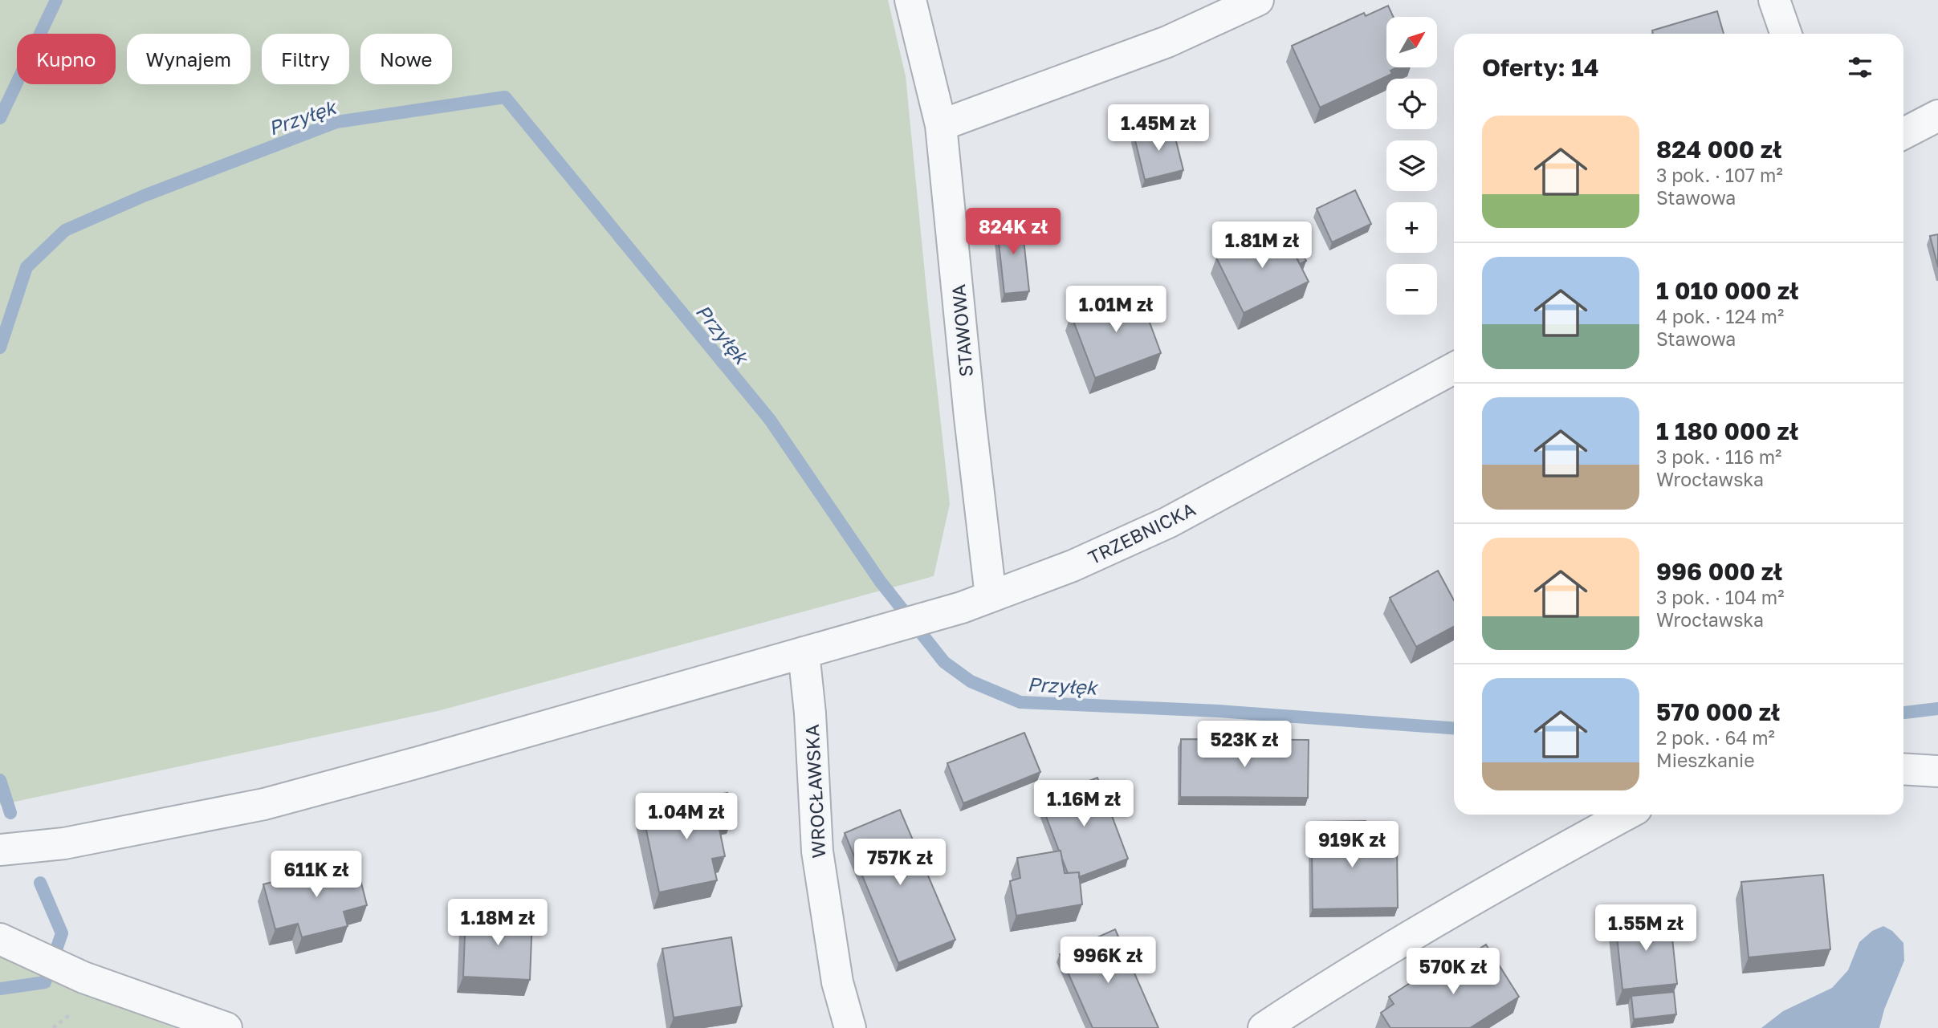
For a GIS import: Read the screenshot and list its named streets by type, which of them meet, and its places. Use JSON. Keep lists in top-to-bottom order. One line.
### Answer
{"streets":{"street":["STAWOWA","TRZEBNICKA","WROCŁAWSKA"]},"crossings":[["STAWOWA","TRZEBNICKA"],["TRZEBNICKA","WROCŁAWSKA"]],"water":["Przyłęk"],"north":"top right","page":{"map_buttons":["+","−"],"chip":["Kupno","Wynajem","Filtry","Nowe"],"heading":"Oferty: 14","list":[{"name":"824 000 zł","note":"3 pok. · 107 m² · Stawowa"},{"name":"1 010 000 zł","note":"4 pok. · 124 m² · Stawowa"},{"name":"1 180 000 zł","note":"3 pok. · 116 m² · Wrocławska"},{"name":"996 000 zł","note":"3 pok. · 104 m² · Wrocławska"},{"name":"570 000 zł","note":"2 pok. · 64 m² · Mieszkanie"}],"price":["1.45M zł","824K zł","1.81M zł","1.01M zł","523K zł","1.16M zł","1.04M zł","919K zł","757K zł","611K zł","1.18M zł","1.55M zł","996K zł","570K zł"]}}
